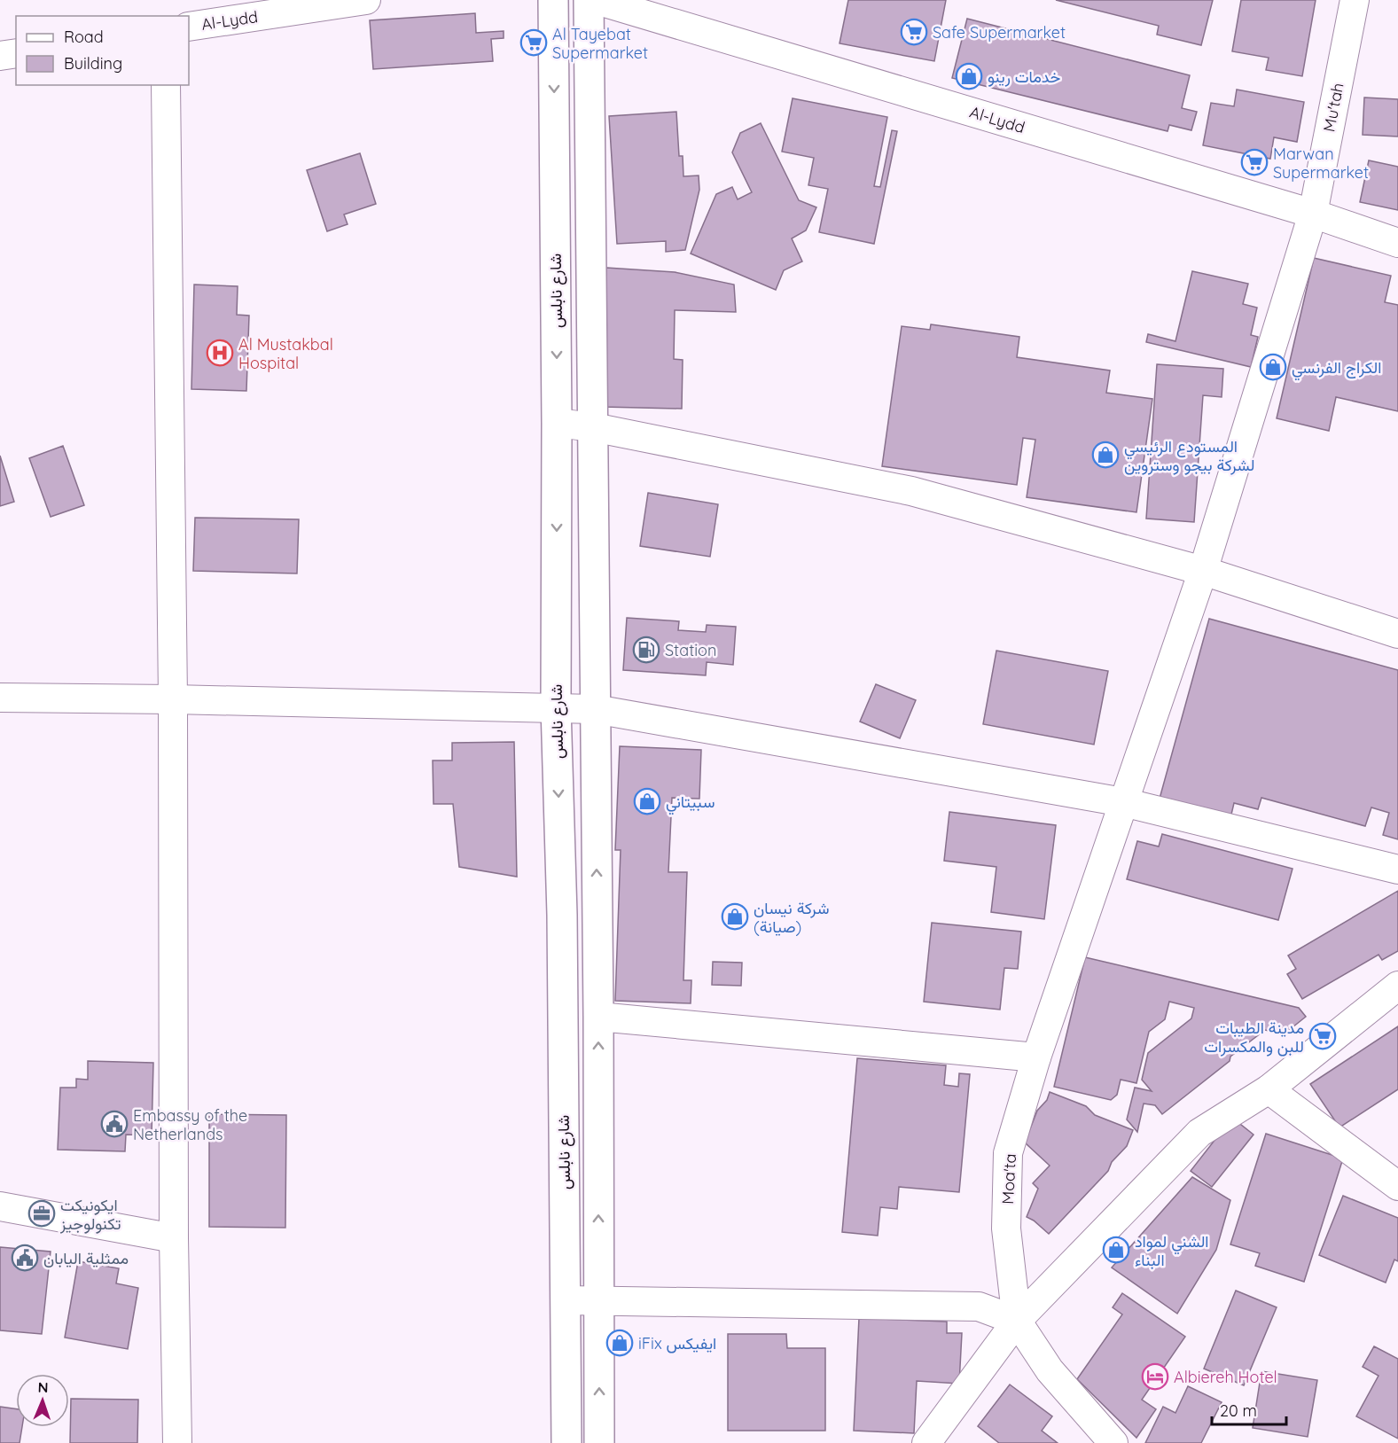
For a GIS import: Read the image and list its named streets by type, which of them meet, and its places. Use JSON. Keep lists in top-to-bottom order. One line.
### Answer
{"streets":{"main road":["شارع نابلس"],"street":["Al-Lydd","Mu'tah","Moa'ta"]},"crossings":[["Al-Lydd","Mu'tah"],["Mu'tah","Moa'ta"]],"places":{"supermarket":["Safe Supermarket","Al Tayebat Supermarket","Marwan Supermarket","مدينة الطيبات للبن والمكسرات"],"shop":["خدمات رينو","الكراج الفرنسي","المستودع الرئيسي لشركة بيجو وستروين","سبيتاني","شركة نيسان (صيانة)","الشني لمواد البناء","iFix ايفيكس"],"hospital":["Al Mustakbal Hospital"],"fuel station":["Station"],"public building":["Embassy of the Netherlands","ممثلية اليابان"],"office":["ايكونيكت تكنولوجيز"],"hotel":["Albiereh Hotel"]},"legend":["Road","Building"],"scale_bar":"20 m","north":"top"}
